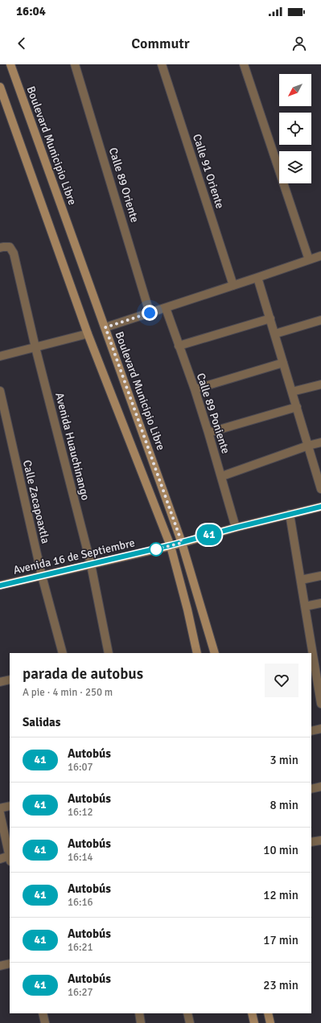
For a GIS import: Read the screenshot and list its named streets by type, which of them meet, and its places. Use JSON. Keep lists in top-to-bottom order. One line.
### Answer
{"streets":{"main road":["Boulevard Municipio Libre","Avenida 16 de Septiembre"],"street":["Calle 91 Oriente","Calle 89 Oriente","Calle 89 Poniente","Avenida Huauchinango","Calle Zacapoaxtla"]},"crossings":[["Boulevard Municipio Libre","Avenida 16 de Septiembre"],["Calle 89 Poniente","Avenida 16 de Septiembre"],["Avenida Huauchinango","Avenida 16 de Septiembre"],["Calle Zacapoaxtla","Avenida 16 de Septiembre"]],"lines":["bus line 41"],"north":"bottom left","page":{"status":"16:04","header":"Commutr","on_map":"41","heading":[["parada de autobus","A pie · 4 min · 250 m"],"Salidas"],"list":[{"mark":"41","name":"Autobús","note":"16:07","value":"3 min"},{"mark":"41","name":"Autobús","note":"16:12","value":"8 min"},{"mark":"41","name":"Autobús","note":"16:14","value":"10 min"},{"mark":"41","name":"Autobús","note":"16:16","value":"12 min"},{"mark":"41","name":"Autobús","note":"16:21","value":"17 min"},{"mark":"41","name":"Autobús","note":"16:27","value":"23 min"}]}}
